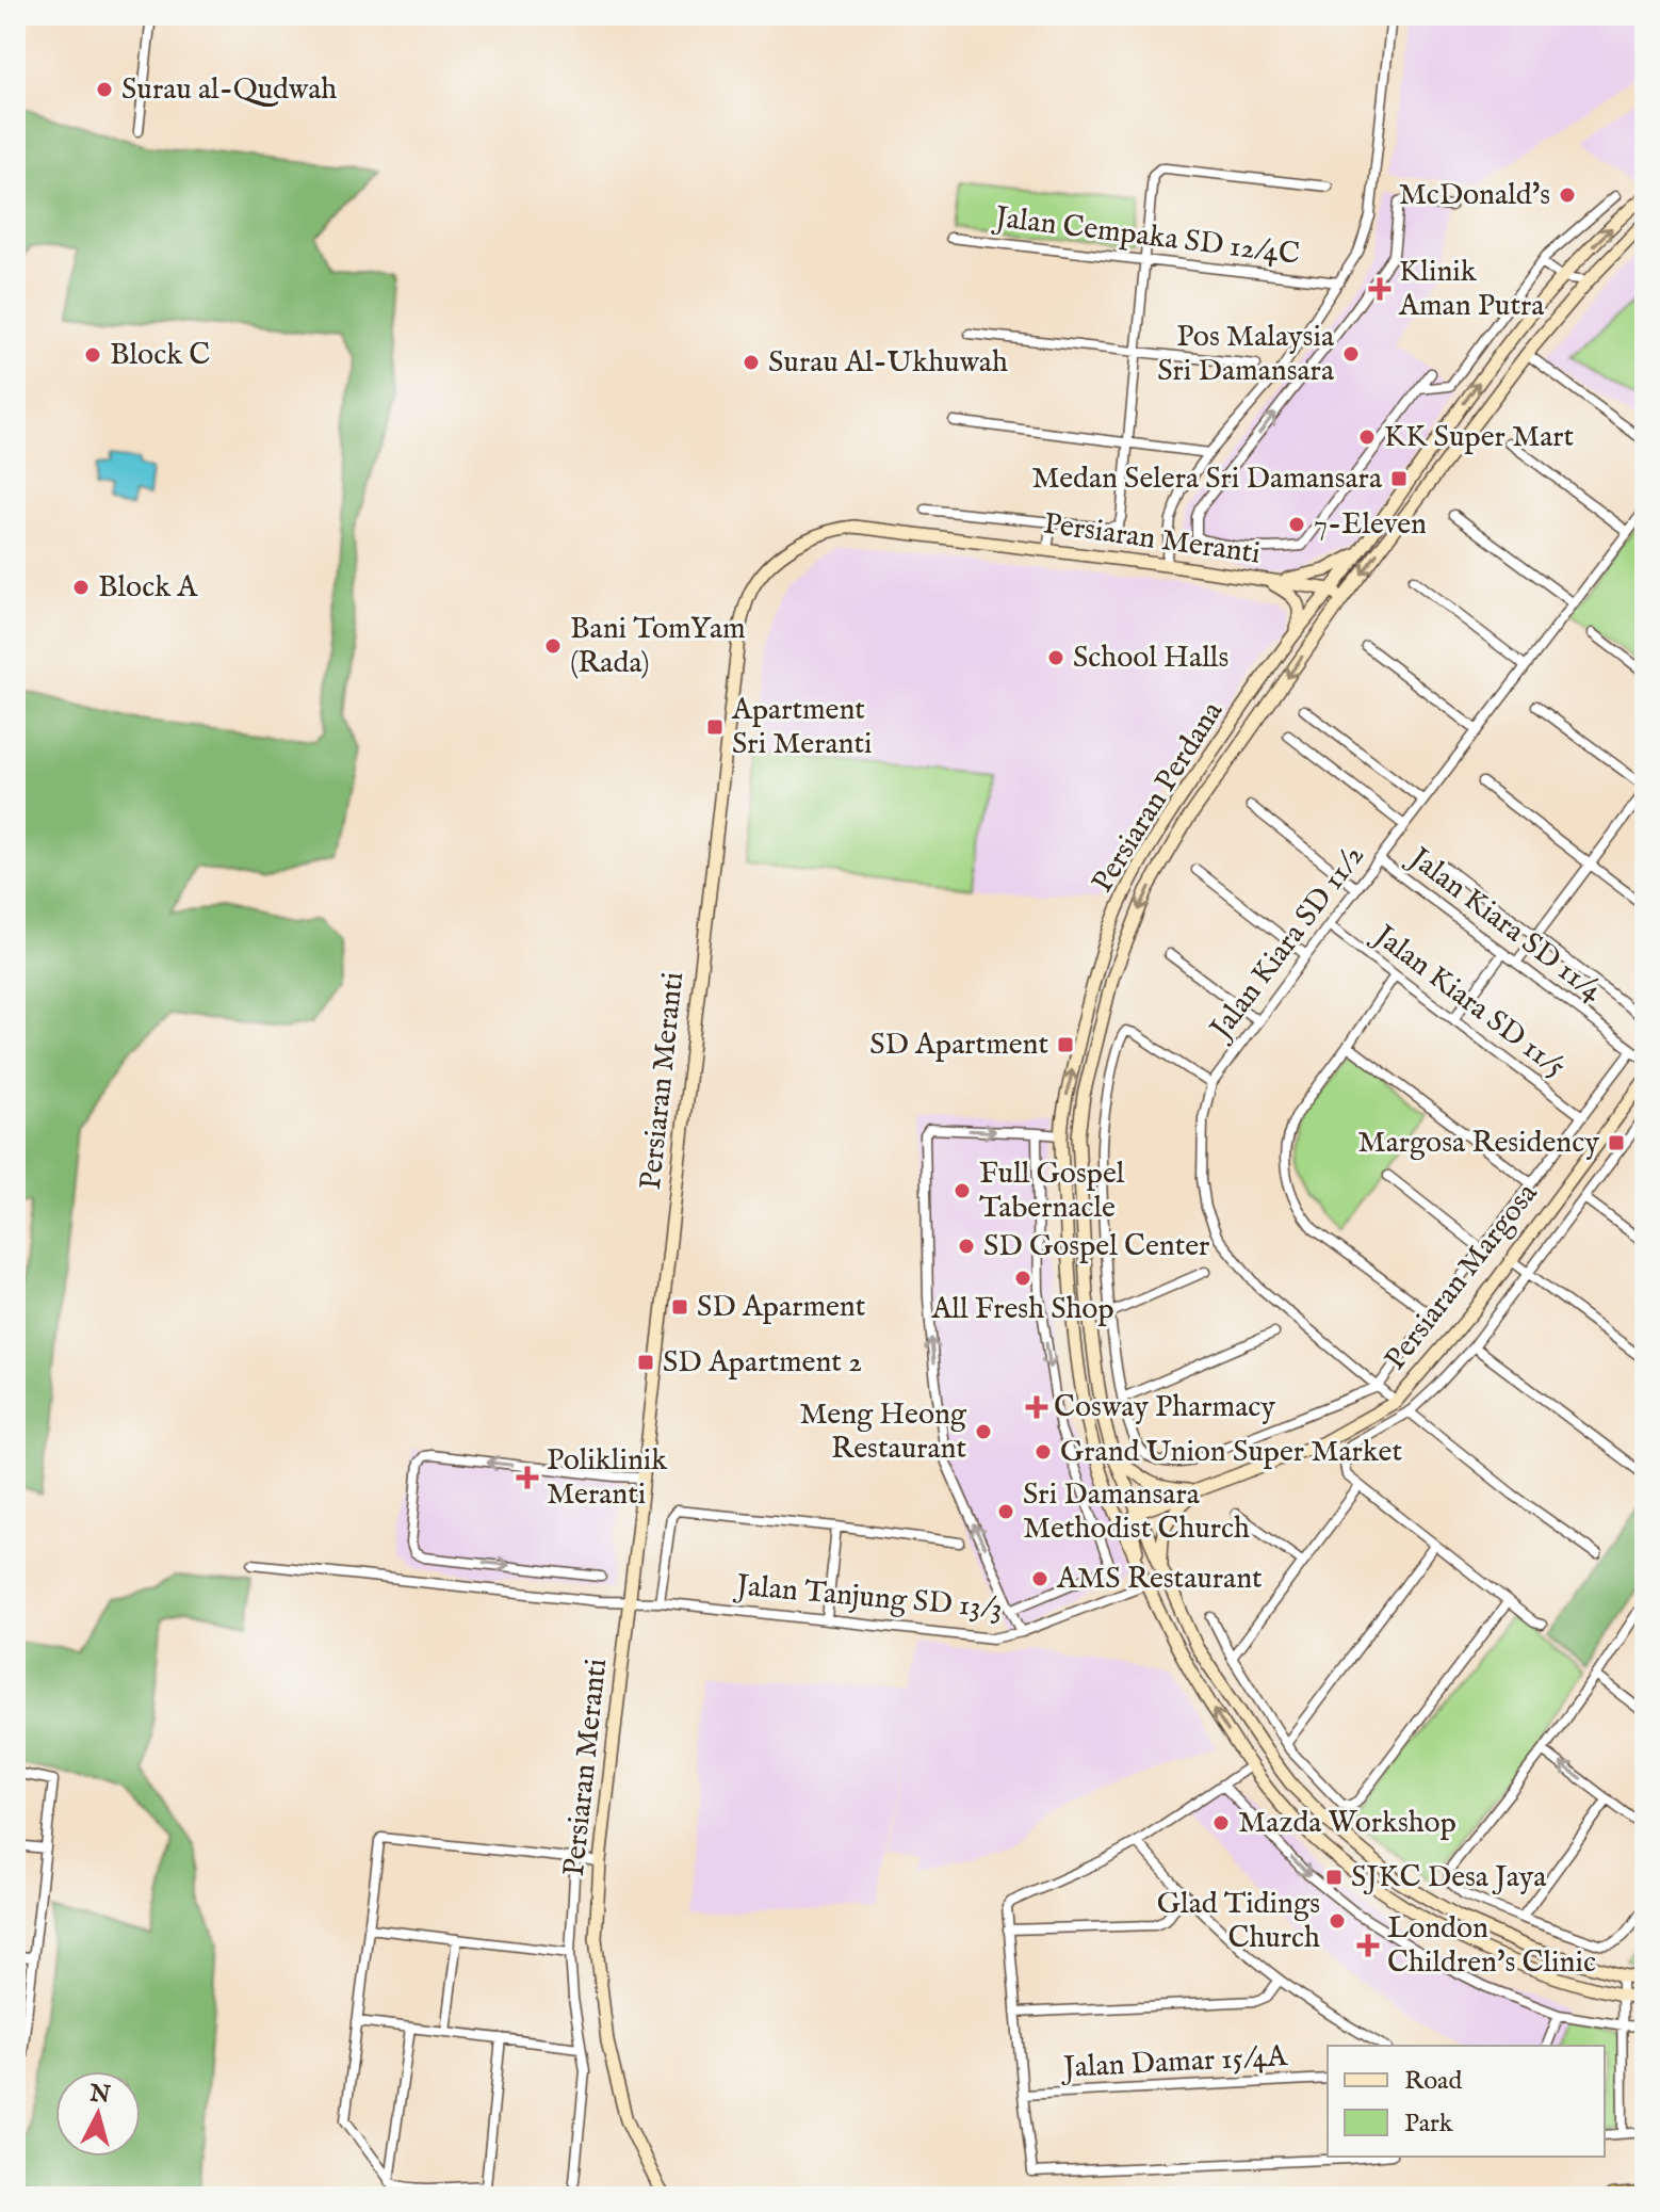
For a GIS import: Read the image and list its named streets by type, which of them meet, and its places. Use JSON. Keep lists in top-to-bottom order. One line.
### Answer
{"streets":{"main road":["Persiaran Meranti","Persiaran Perdana","Persiaran Margosa"],"street":["Jalan Cempaka SD 12/4C","Jalan Kiara SD 11/4","Jalan Kiara SD 11/2","Jalan Kiara SD 11/5","Jalan Tanjung SD 13/3","Jalan Damar 15/4A"]},"crossings":[["Persiaran Meranti","Persiaran Perdana"],["Persiaran Meranti","Jalan Tanjung SD 13/3"],["Persiaran Perdana","Persiaran Margosa"],["Persiaran Perdana","Jalan Tanjung SD 13/3"],["Jalan Kiara SD 11/4","Jalan Kiara SD 11/2"],["Jalan Kiara SD 11/2","Jalan Kiara SD 11/5"],["Jalan Kiara SD 11/2","Persiaran Margosa"]],"places":{"other":["Surau al-Qudwah","McDonald's","Pos Malaysia Sri Damansara","Block C","Surau Al-Ukhuwah","KK Super Mart","7-Eleven","Block A","Bani TomYam (Rada)","School Halls","Full Gospel Tabernacle","SD Gospel Center","All Fresh Shop","Meng Heong Restaurant","Grand Union Super Market","Sri Damansara Methodist Church","AMS Restaurant","Mazda Workshop","Glad Tidings Church"],"health":["Klinik Aman Putra","Cosway Pharmacy","Poliklinik Meranti","London Children's Clinic"],"transit":["Medan Selera Sri Damansara","Apartment Sri Meranti","SD Apartment","Margosa Residency","SD Aparment","SD Apartment 2","SJKC Desa Jaya"]},"legend":["Road","Park"],"north":"top"}
